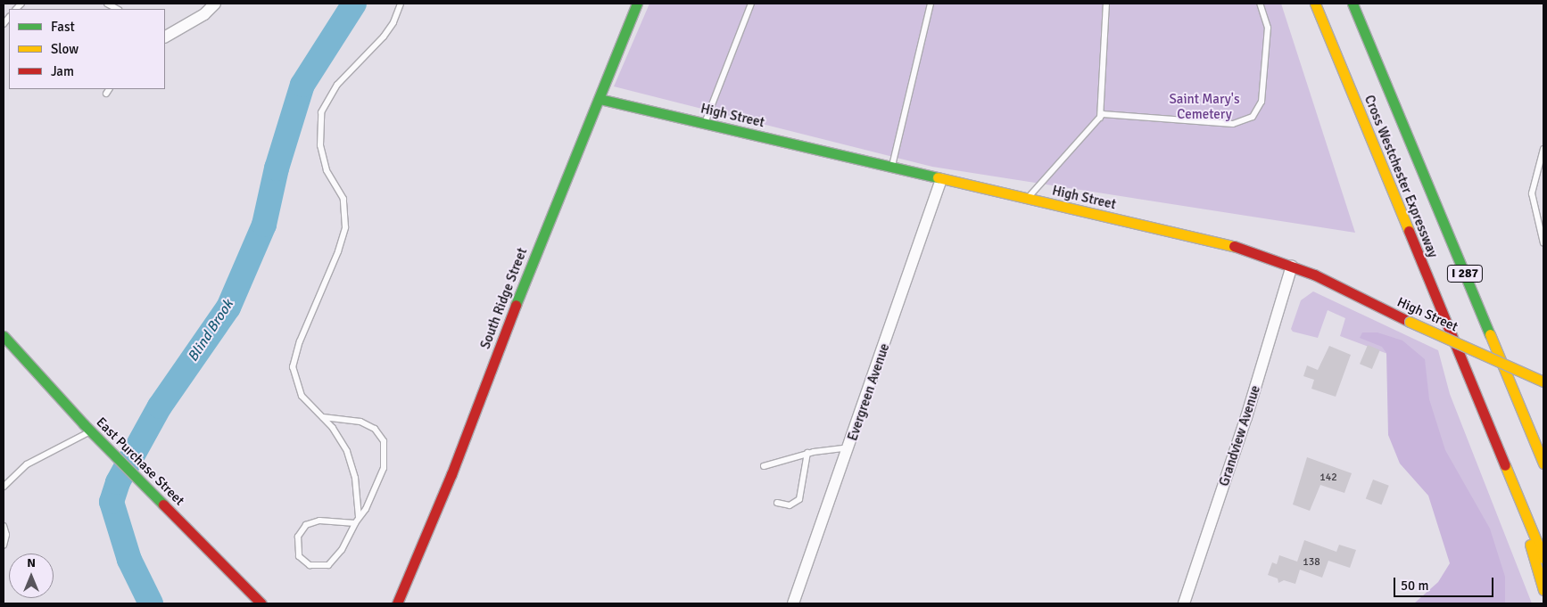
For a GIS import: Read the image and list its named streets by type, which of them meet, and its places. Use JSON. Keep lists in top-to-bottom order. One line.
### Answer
{"streets":{"main road":["High Street","Cross Westchester Expressway","I 287","South Ridge Street","East Purchase Street"],"street":["Evergreen Avenue","Grandview Avenue"]},"crossings":[["High Street","South Ridge Street"],["High Street","Evergreen Avenue"],["High Street","Grandview Avenue"]],"water":["Blind Brook"],"parks":["Saint Mary's Cemetery"],"house_numbers":["142","138"],"legend":["Fast","Slow","Jam"],"scale_bar":"50 m","north":"top"}
